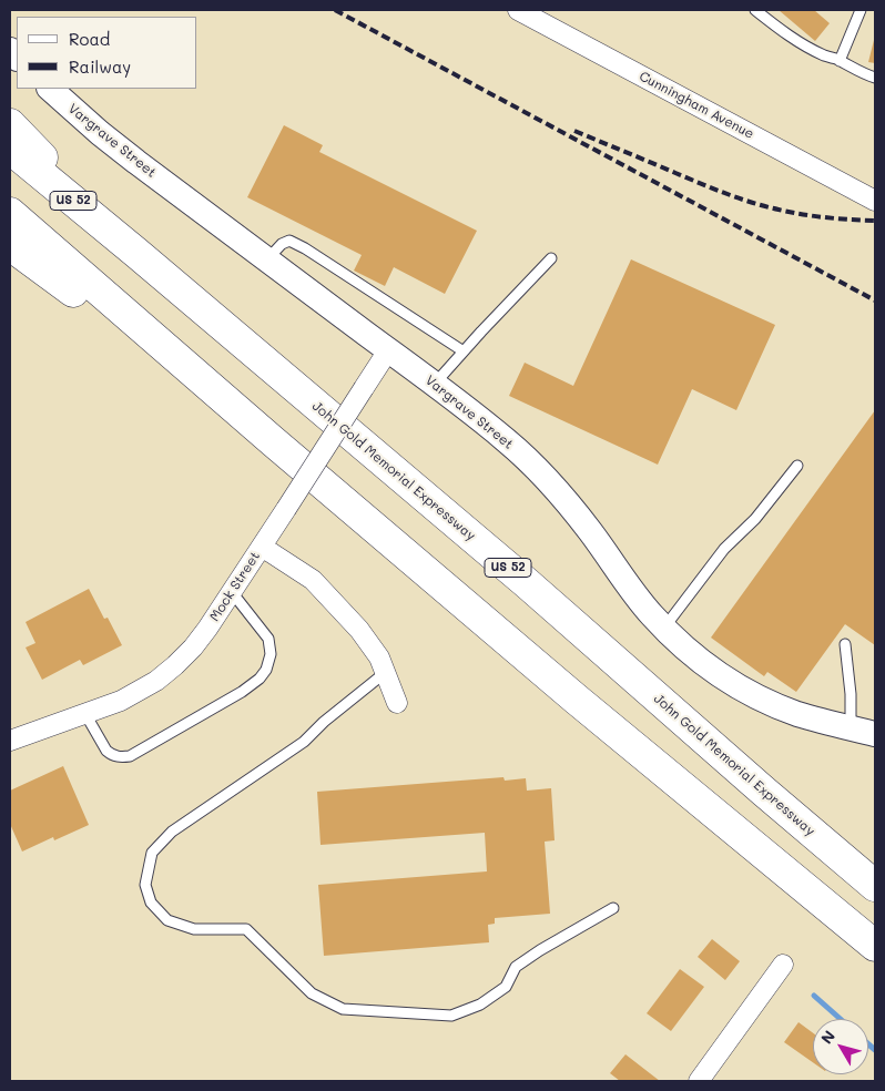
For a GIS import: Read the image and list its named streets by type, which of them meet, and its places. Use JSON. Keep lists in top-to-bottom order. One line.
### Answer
{"streets":{"highway":["US 52","John Gold Memorial Expressway"],"street":["Cunningham Avenue","Vargrave Street","Mock Street"]},"crossings":[["Vargrave Street","Mock Street"]],"legend":["Road","Railway"],"north":"top left"}
